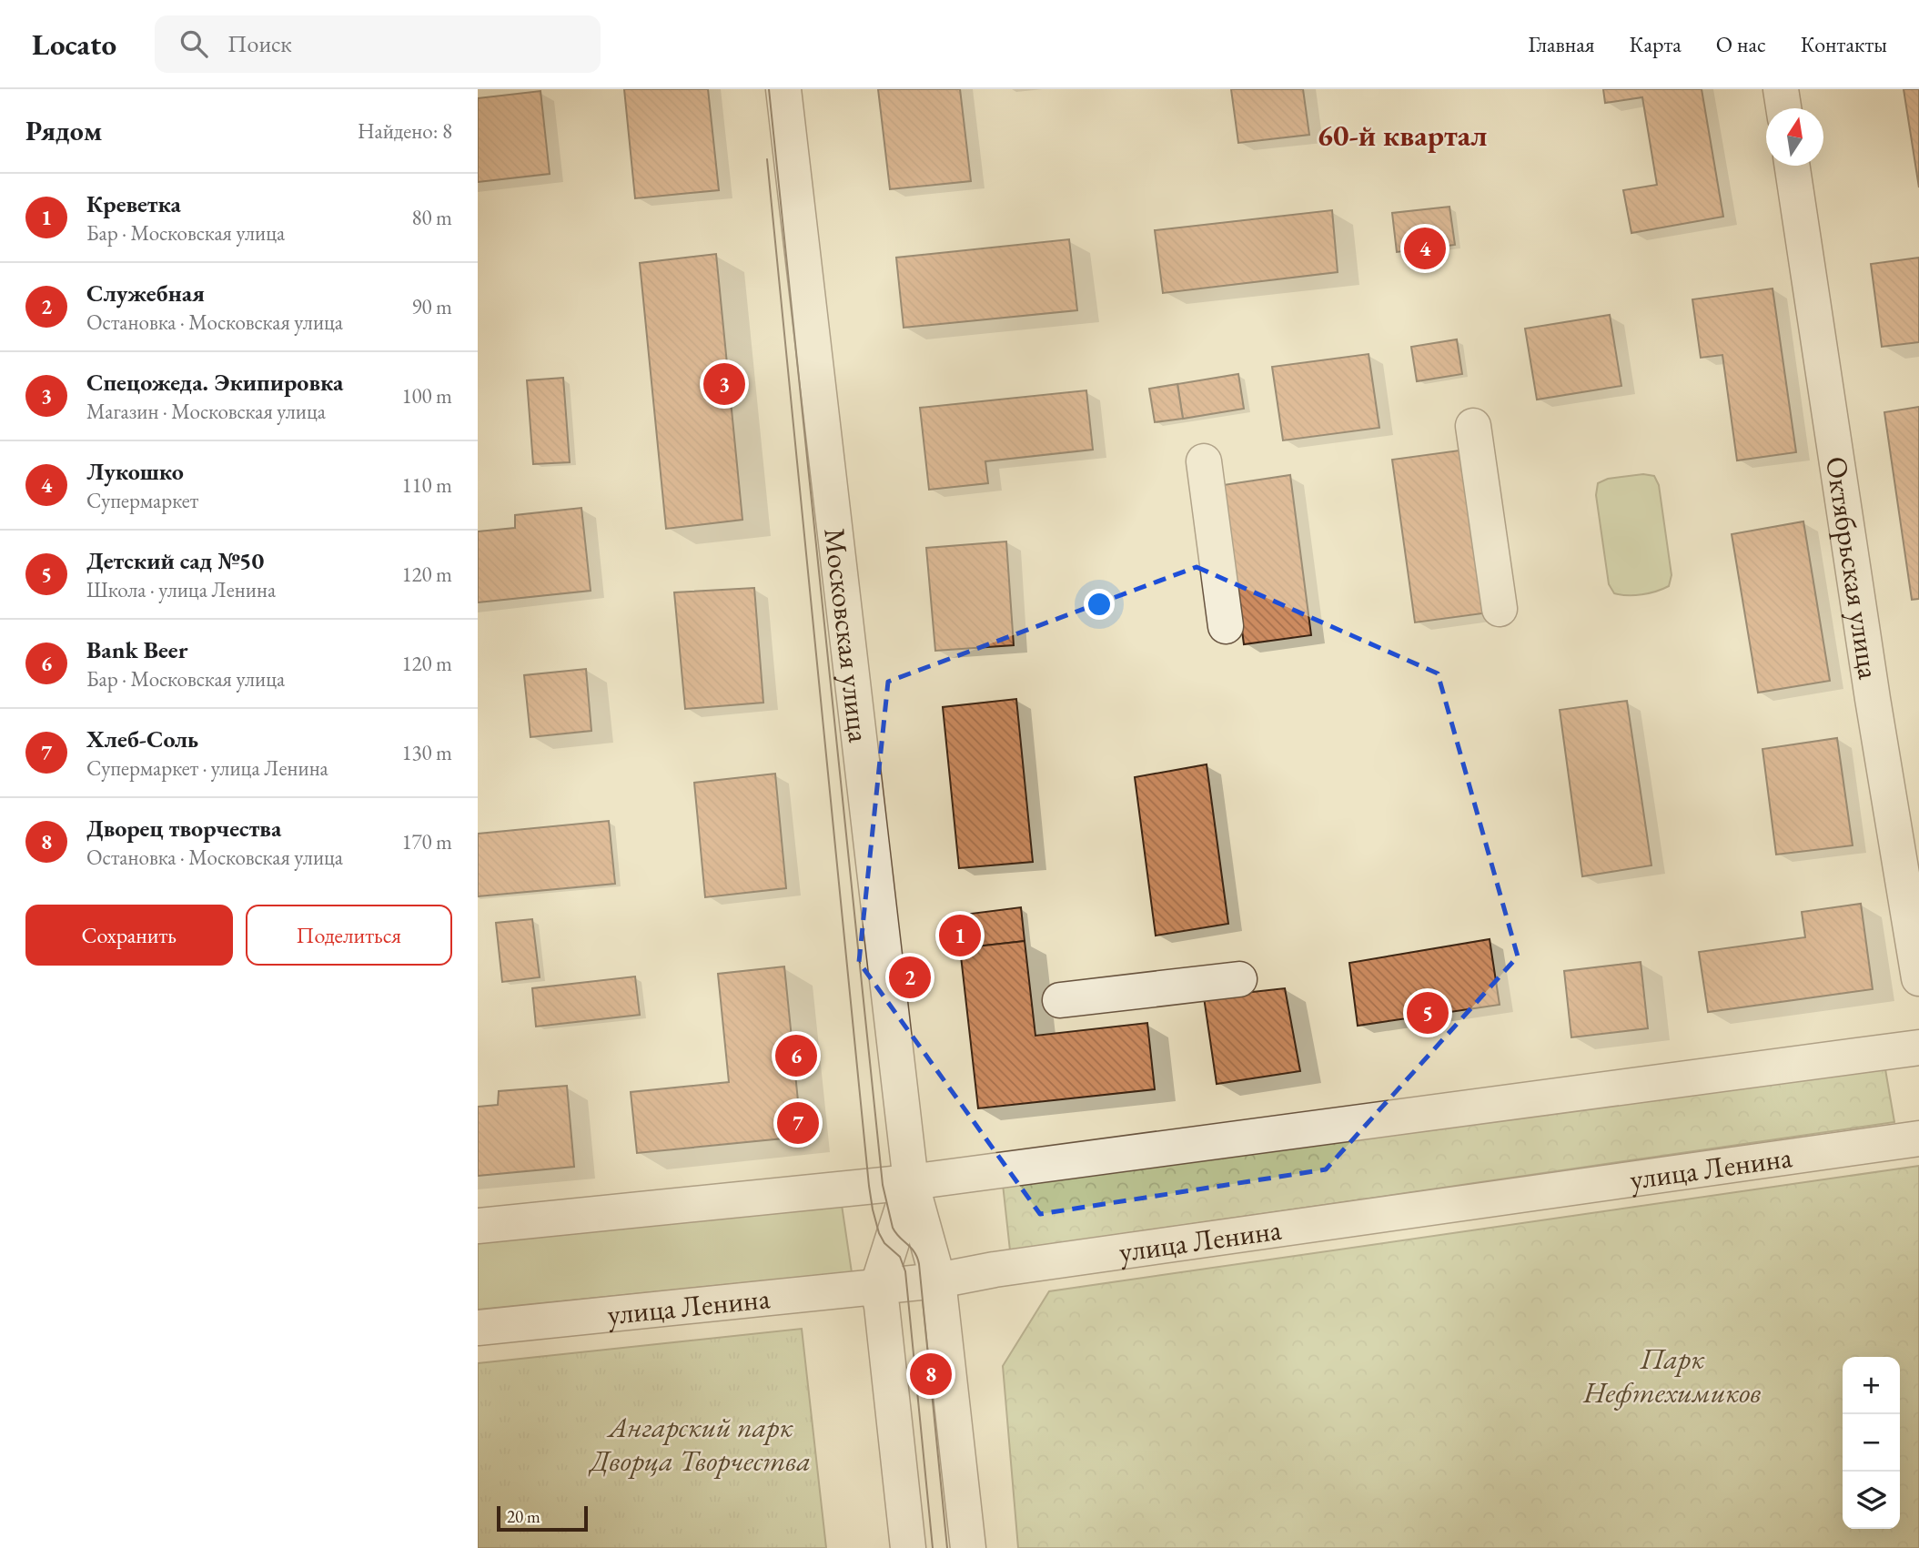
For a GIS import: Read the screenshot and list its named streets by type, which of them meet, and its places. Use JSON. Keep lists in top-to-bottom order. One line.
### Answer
{"streets":{"street":["Октябрьская улица","Московская улица","улица Ленина"]},"crossings":[["Московская улица","улица Ленина"]],"districts":["60-й квартал"],"parks":["Парк Нефтехимиков","Ангарский парк Дворца Творчества"],"scale_bar":"20 m","north":"top","page":{"header":"Locato","search":"Поиск","nav":["Главная","Карта","О нас","Контакты"],"heading":["Рядом","Найдено: 8"],"list":[{"mark":"1","name":"Креветка","note":"Бар · Московская улица","value":"80 m"},{"mark":"2","name":"Служебная","note":"Остановка · Московская улица","value":"90 m"},{"mark":"3","name":"Спецожеда. Экипировка","note":"Магазин · Московская улица","value":"100 m"},{"mark":"4","name":"Лукошко","note":"Супермаркет","value":"110 m"},{"mark":"5","name":"Детский сад №50","note":"Школа · улица Ленина","value":"120 m"},{"mark":"6","name":"Bank Beer","note":"Бар · Московская улица","value":"120 m"},{"mark":"7","name":"Хлеб-Соль","note":"Супермаркет · улица Ленина","value":"130 m"},{"mark":"8","name":"Дворец творчества","note":"Остановка · Московская улица","value":"170 m"}],"pins":["4","3","1","2","5","6","7","8"],"buttons":["Сохранить","Поделиться"],"map_buttons":["+","−"],"scale":"20 m"}}
